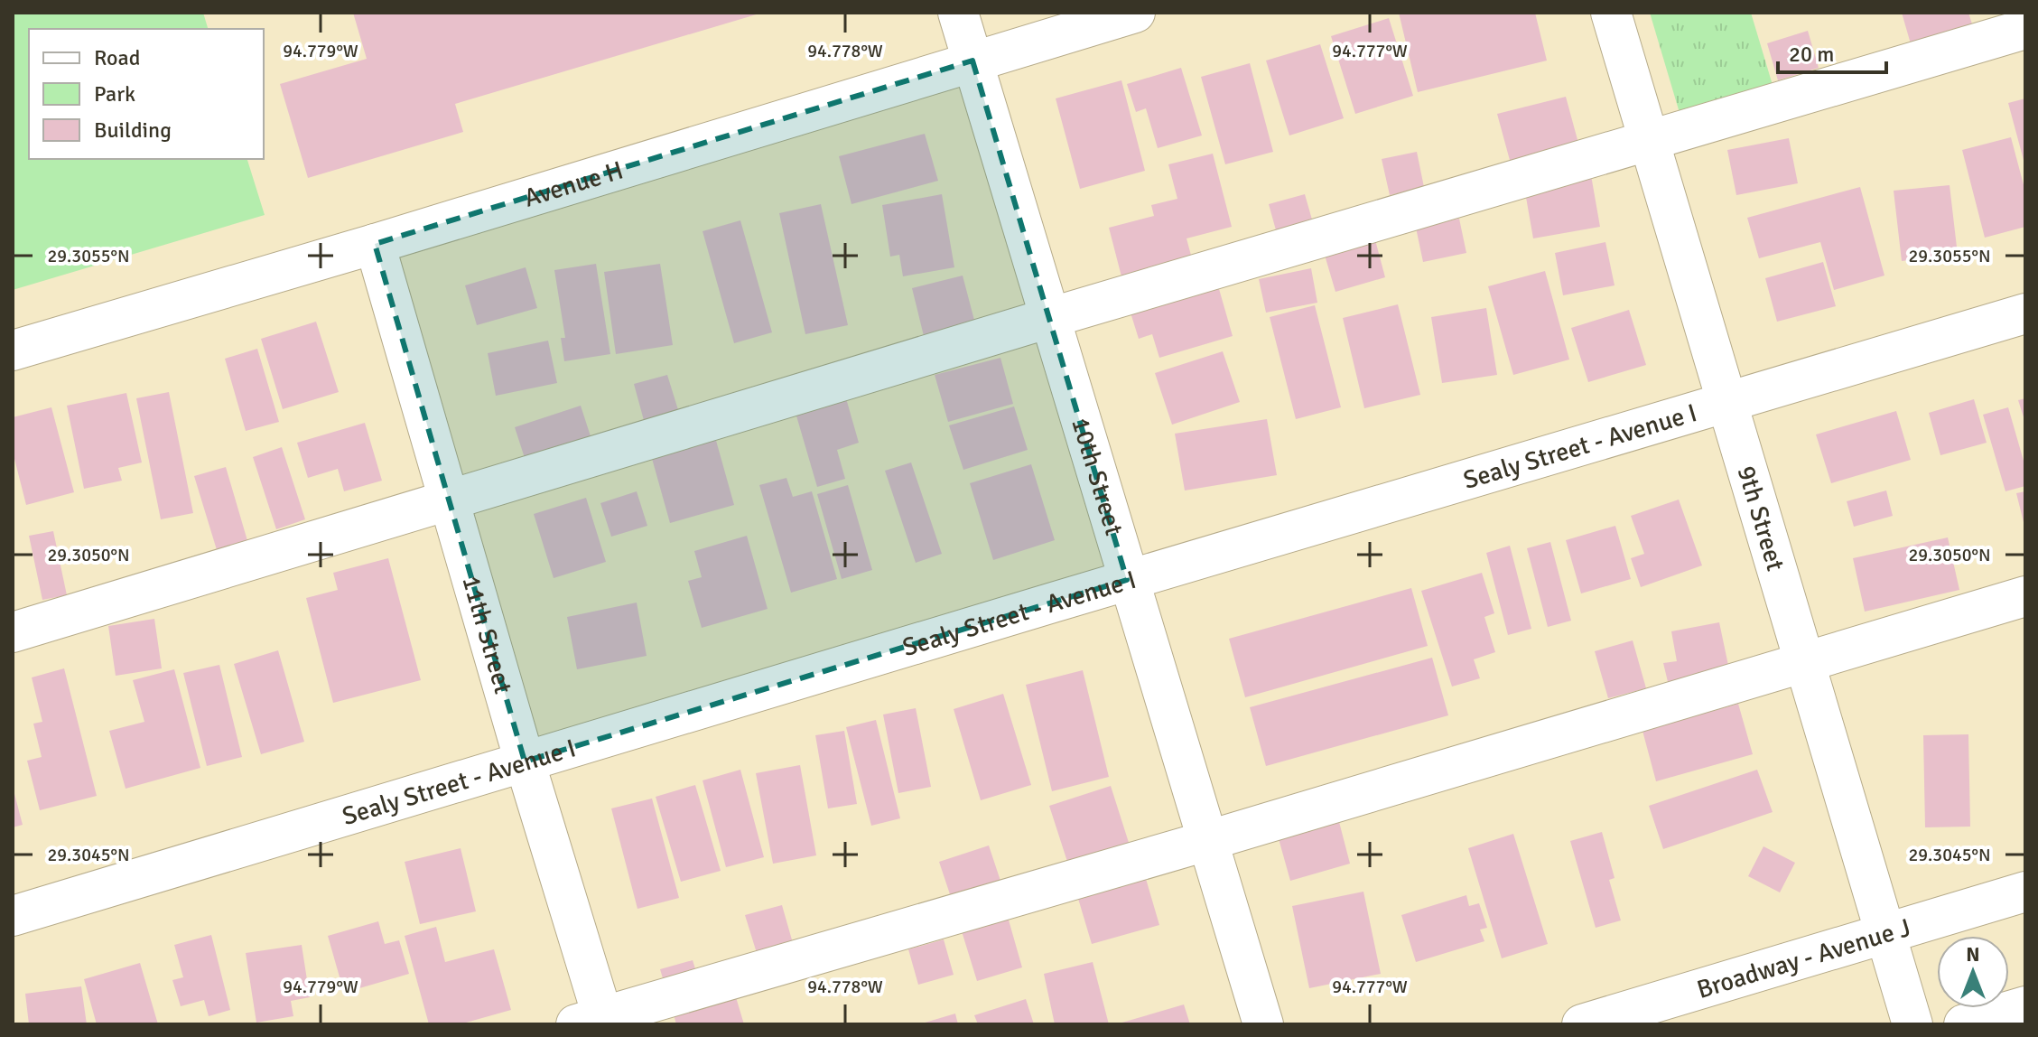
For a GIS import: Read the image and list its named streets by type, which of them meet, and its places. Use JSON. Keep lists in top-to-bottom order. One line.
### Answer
{"streets":{"street":["Avenue H","Sealy Street - Avenue I","10th Street","9th Street","11th Street","Broadway - Avenue J"]},"crossings":[["Avenue H","10th Street"],["Avenue H","11th Street"],["Sealy Street - Avenue I","10th Street"],["Sealy Street - Avenue I","9th Street"],["Sealy Street - Avenue I","11th Street"],["9th Street","Broadway - Avenue J"]],"legend":["Road","Park","Building"],"scale_bar":"20 m","north":"top","coordinates":["94.779°W","94.778°W","94.777°W","29.3055°N","29.3050°N","29.3045°N"]}
